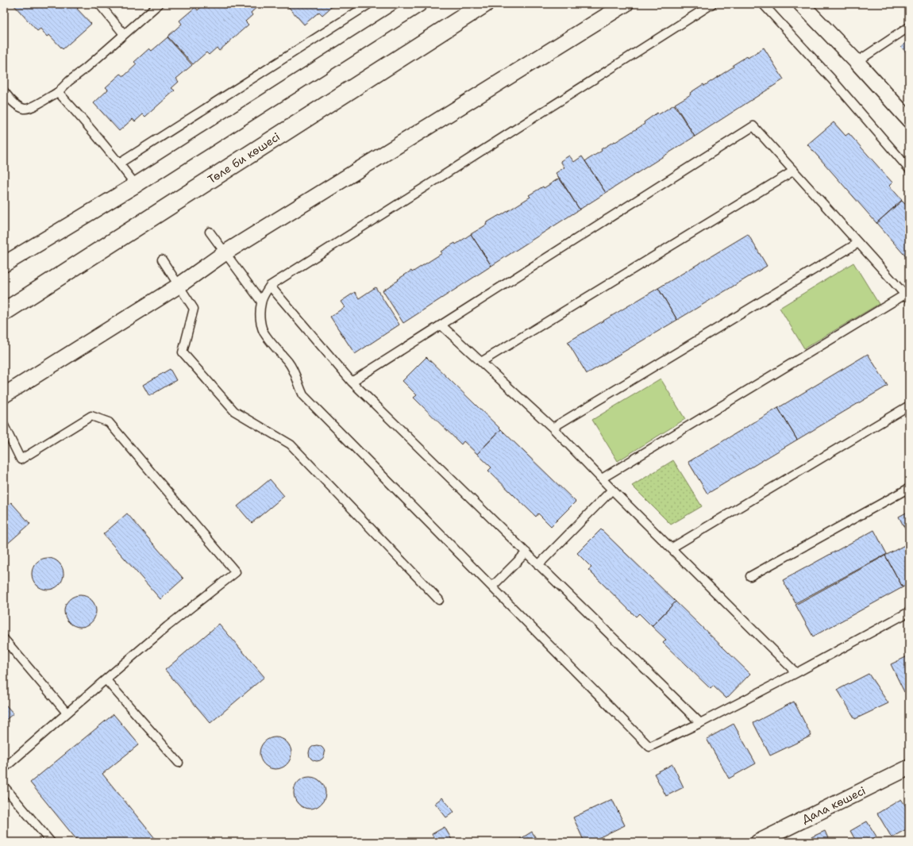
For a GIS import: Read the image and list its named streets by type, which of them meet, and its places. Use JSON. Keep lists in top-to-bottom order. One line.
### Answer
{"streets":{"main road":["Төле би көшесі"],"street":["Дала көшесі"]}}
